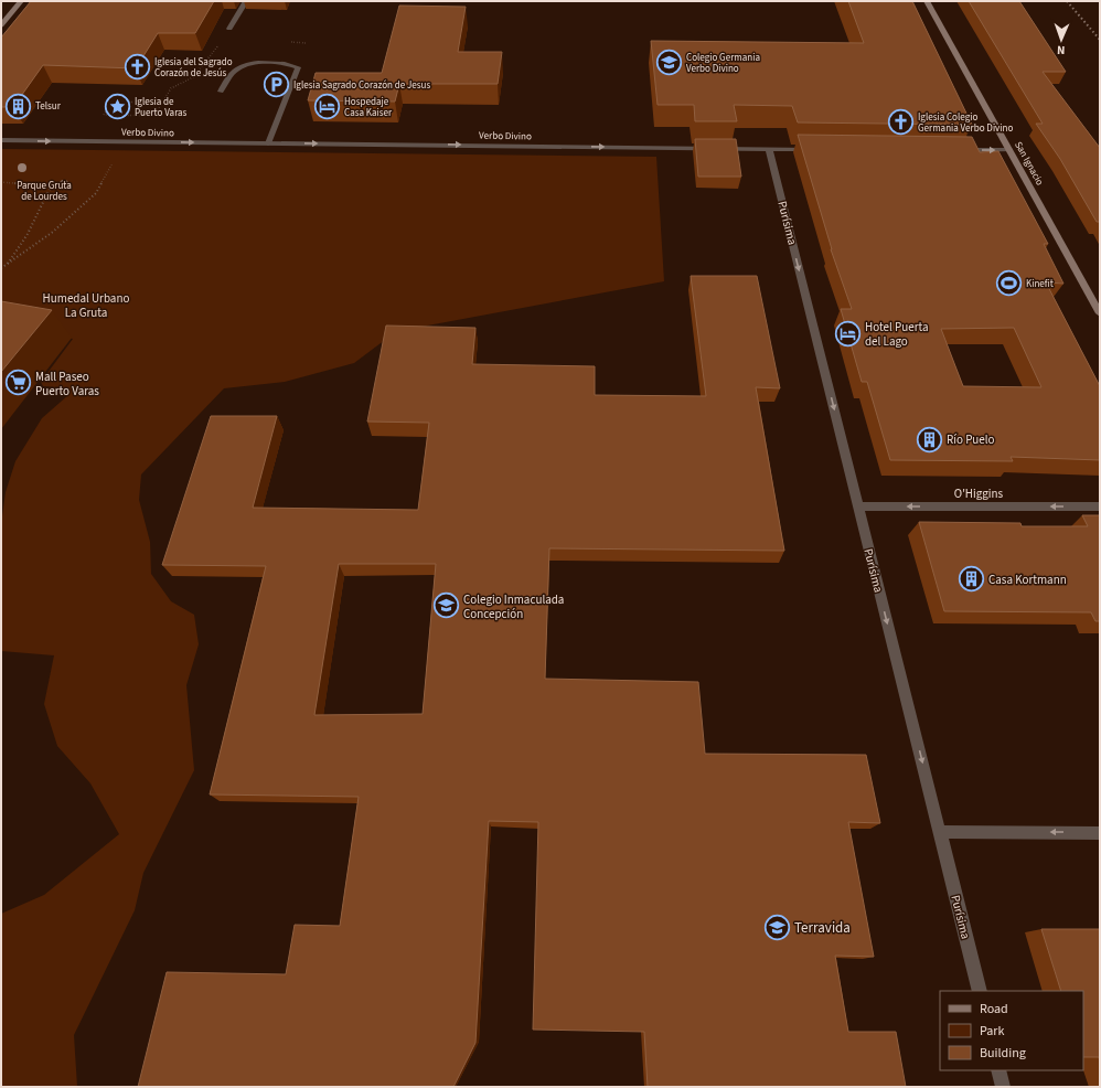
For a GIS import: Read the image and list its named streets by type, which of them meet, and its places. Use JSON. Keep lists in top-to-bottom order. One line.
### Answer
{"streets":{"street":["Verbo Divino","San Ignacio","Purísima","O'Higgins"]},"crossings":[["Verbo Divino","Purísima"],["Purísima","O'Higgins"]],"one_way":["Verbo Divino","Purísima","O'Higgins"],"parks":["Parque Gruta de Lourdes","Humedal Urbano La Gruta"],"places":{"school or university":["Colegio Germania Verbo Divino","Colegio Inmaculada Concepción","Terravida"],"church":["Iglesia del Sagrado Corazón de Jesús","Iglesia Colegio Germania Verbo Divino"],"parking":["Iglesia Sagrado Corazón de Jesus"],"building":["Telsur","Río Puelo","Casa Kortmann"],"place":["Iglesia de Puerto Varas"],"hotel":["Hospedaje Casa Kaiser","Hotel Puerta del Lago"],"sports":["Kinefit"],"supermarket":["Mall Paseo Puerto Varas"]},"legend":["Road","Park","Building"],"north":"bottom"}
